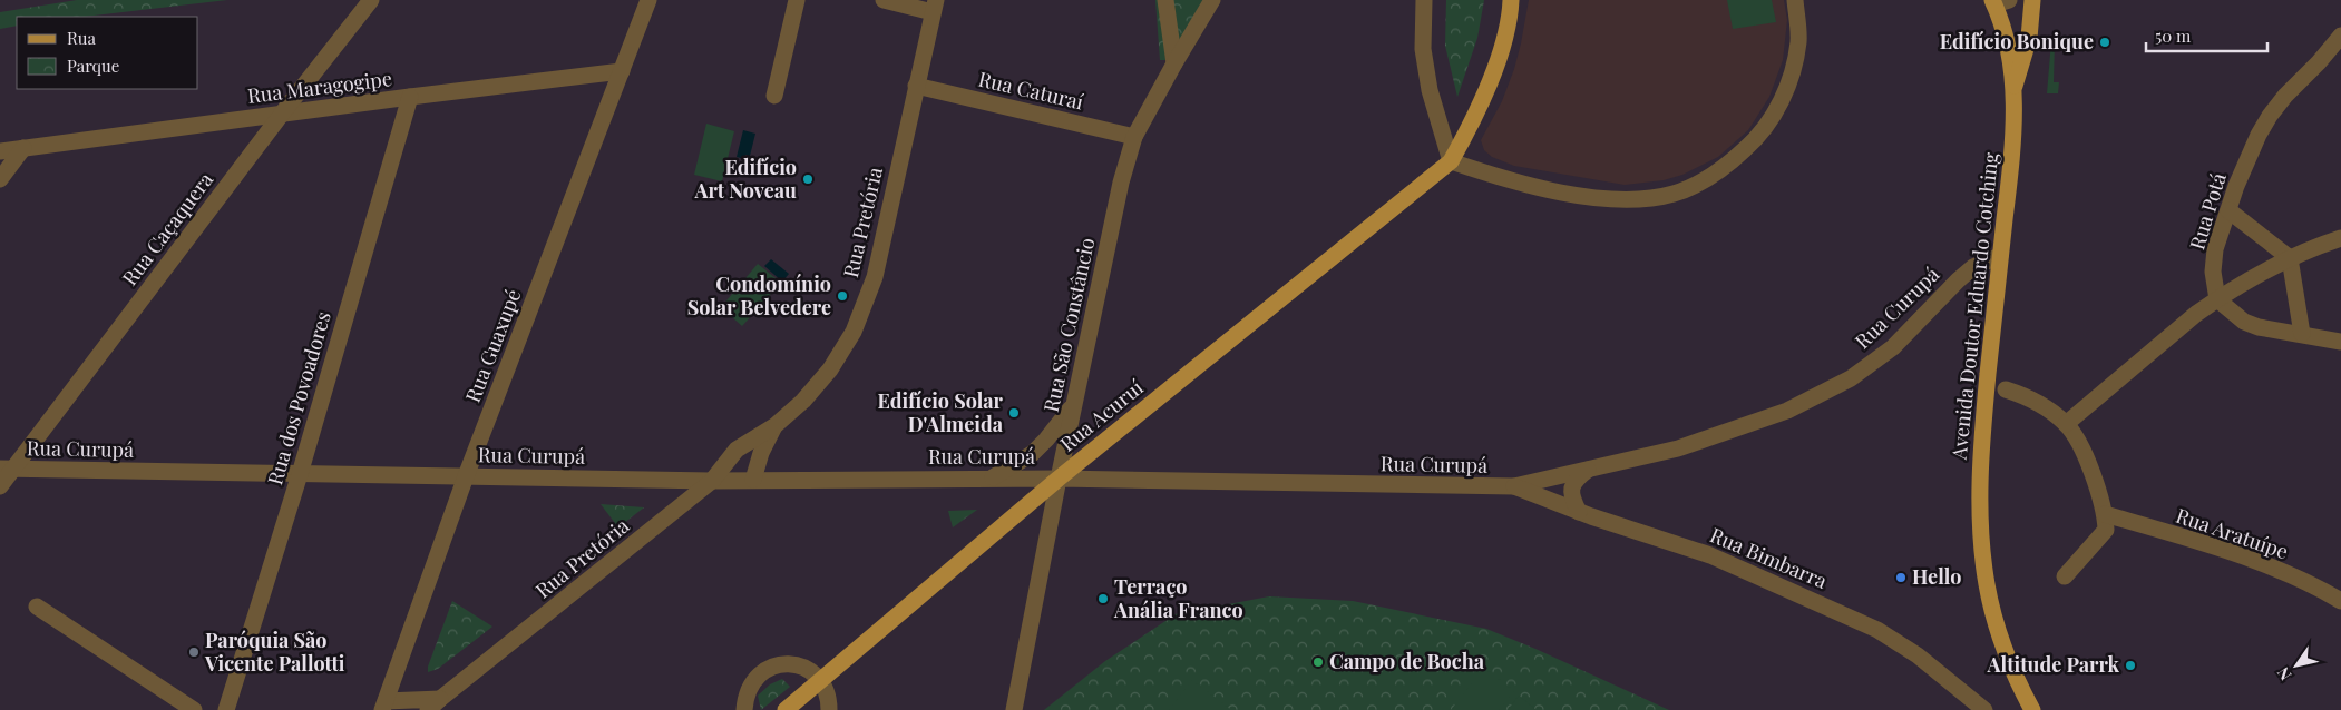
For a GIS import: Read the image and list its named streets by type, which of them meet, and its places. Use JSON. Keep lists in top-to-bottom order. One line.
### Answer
{"streets":{"main road":["Avenida Doutor Eduardo Cotching","Rua Acuruí"],"street":["Rua Maragogipe","Rua Caturaí","Rua Potá","Rua Pretória","Rua Caçaquera","Rua Curupá","Rua São Constâncio","Rua Guaxupé","Rua dos Povoadores","Rua Aratuípe","Rua Bimbarra"]},"crossings":[["Rua Maragogipe","Rua Caçaquera"],["Rua Maragogipe","Rua Guaxupé"],["Rua Maragogipe","Rua dos Povoadores"],["Rua Caturaí","Rua Pretória"],["Rua Caturaí","Rua São Constâncio"],["Rua Pretória","Rua Curupá"],["Rua Pretória","Rua Guaxupé"],["Rua Caçaquera","Rua Curupá"],["Avenida Doutor Eduardo Cotching","Rua Curupá"],["Rua Curupá","Rua São Constâncio"],["Rua Curupá","Rua Guaxupé"],["Rua Curupá","Rua dos Povoadores"],["Rua Curupá","Rua Acuruí"],["Rua Curupá","Rua Bimbarra"],["Rua São Constâncio","Rua Acuruí"]],"places":["Edifício Bonique","Edifício Art Noveau","Condomínio Solar Belvedere","Edifício Solar D'Almeida","Hello","Terraço Anália Franco","Paróquia São Vicente Pallotti","Campo de Bocha","Altitude Parrk"],"legend":["Rua","Parque"],"scale_bar":"50 m","north":"bottom left"}
